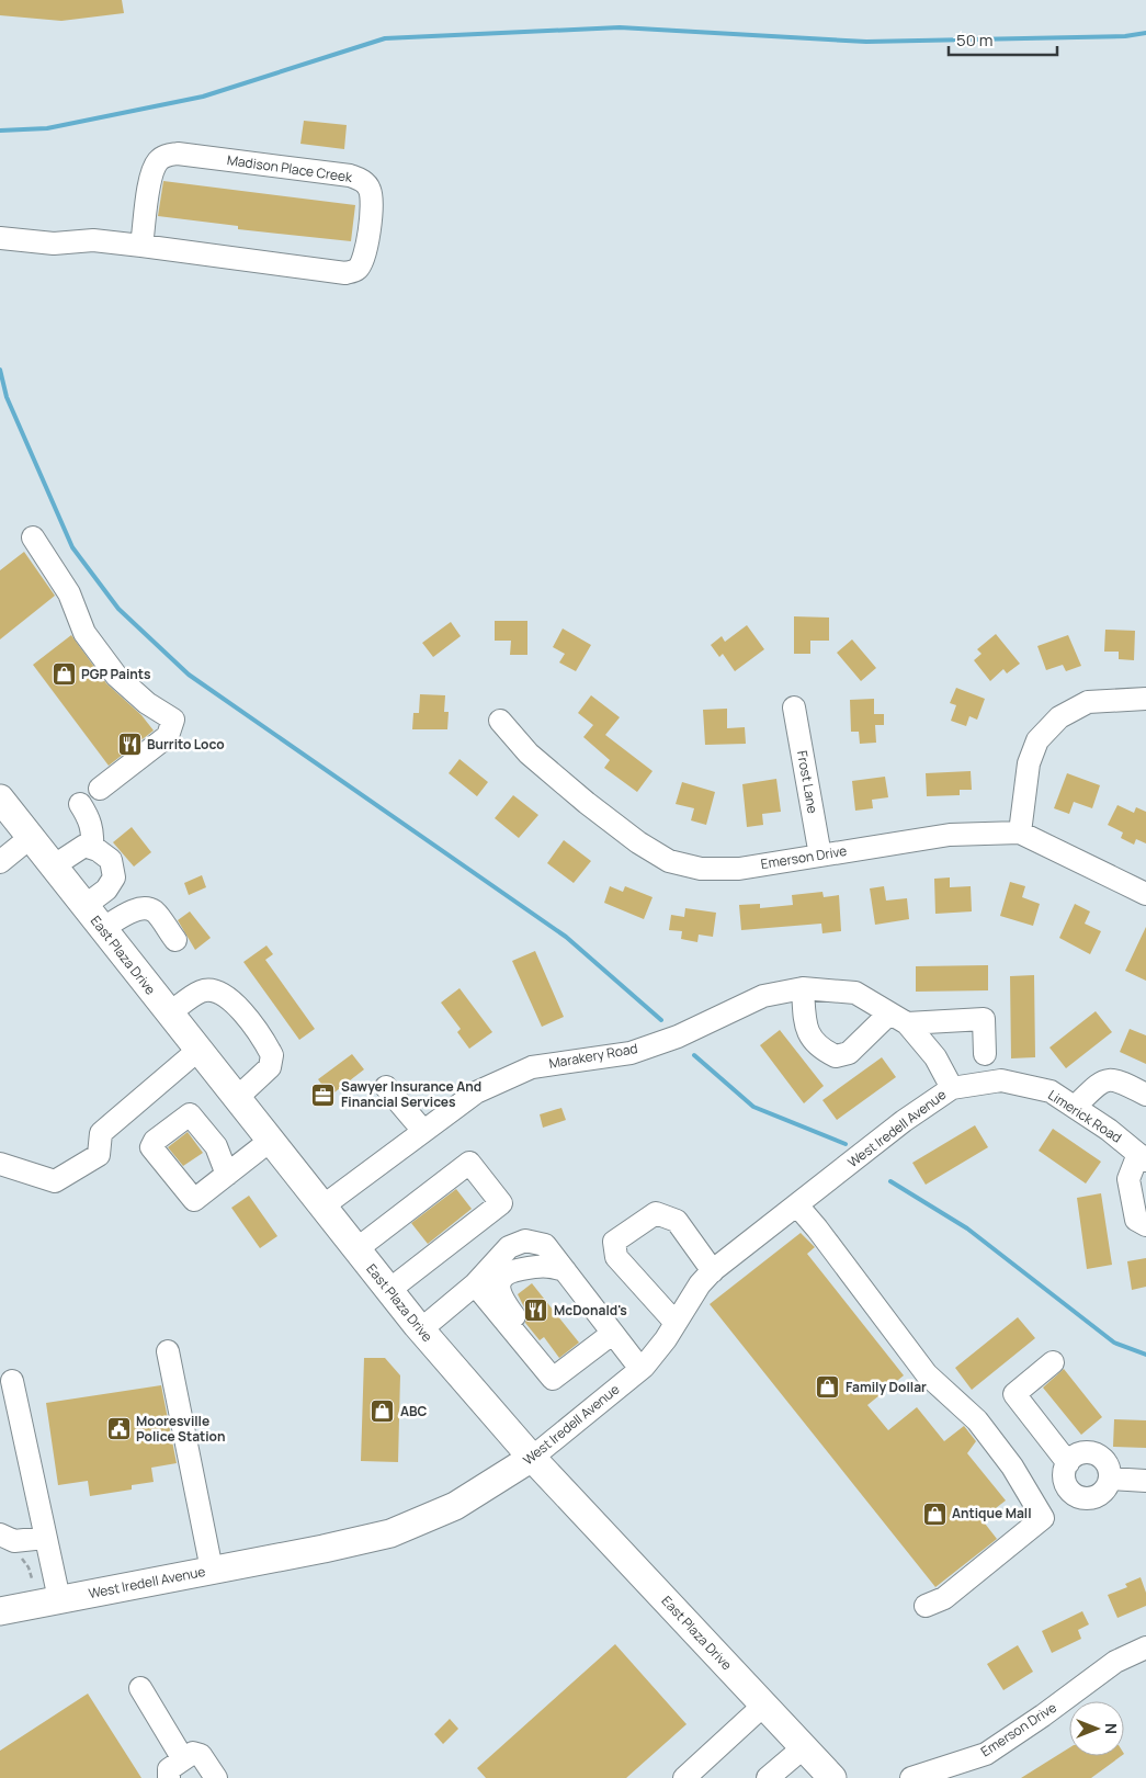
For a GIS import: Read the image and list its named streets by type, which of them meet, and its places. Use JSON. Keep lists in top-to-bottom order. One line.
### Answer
{"streets":{"main road":["East Plaza Drive","West Iredell Avenue"],"street":["Madison Place Creek","Frost Lane","Emerson Drive","Marakery Road","Limerick Road"]},"crossings":[["Frost Lane","Emerson Drive"],["East Plaza Drive","Marakery Road"],["East Plaza Drive","West Iredell Avenue"],["Marakery Road","Limerick Road"],["Marakery Road","West Iredell Avenue"],["Limerick Road","West Iredell Avenue"]],"places":{"shop":["PGP Paints","Family Dollar","ABC","Antique Mall"],"restaurant":["Burrito Loco","McDonald's"],"office":["Sawyer Insurance And Financial Services"],"public building":["Mooresville Police Station"]},"scale_bar":"50 m","north":"right"}
